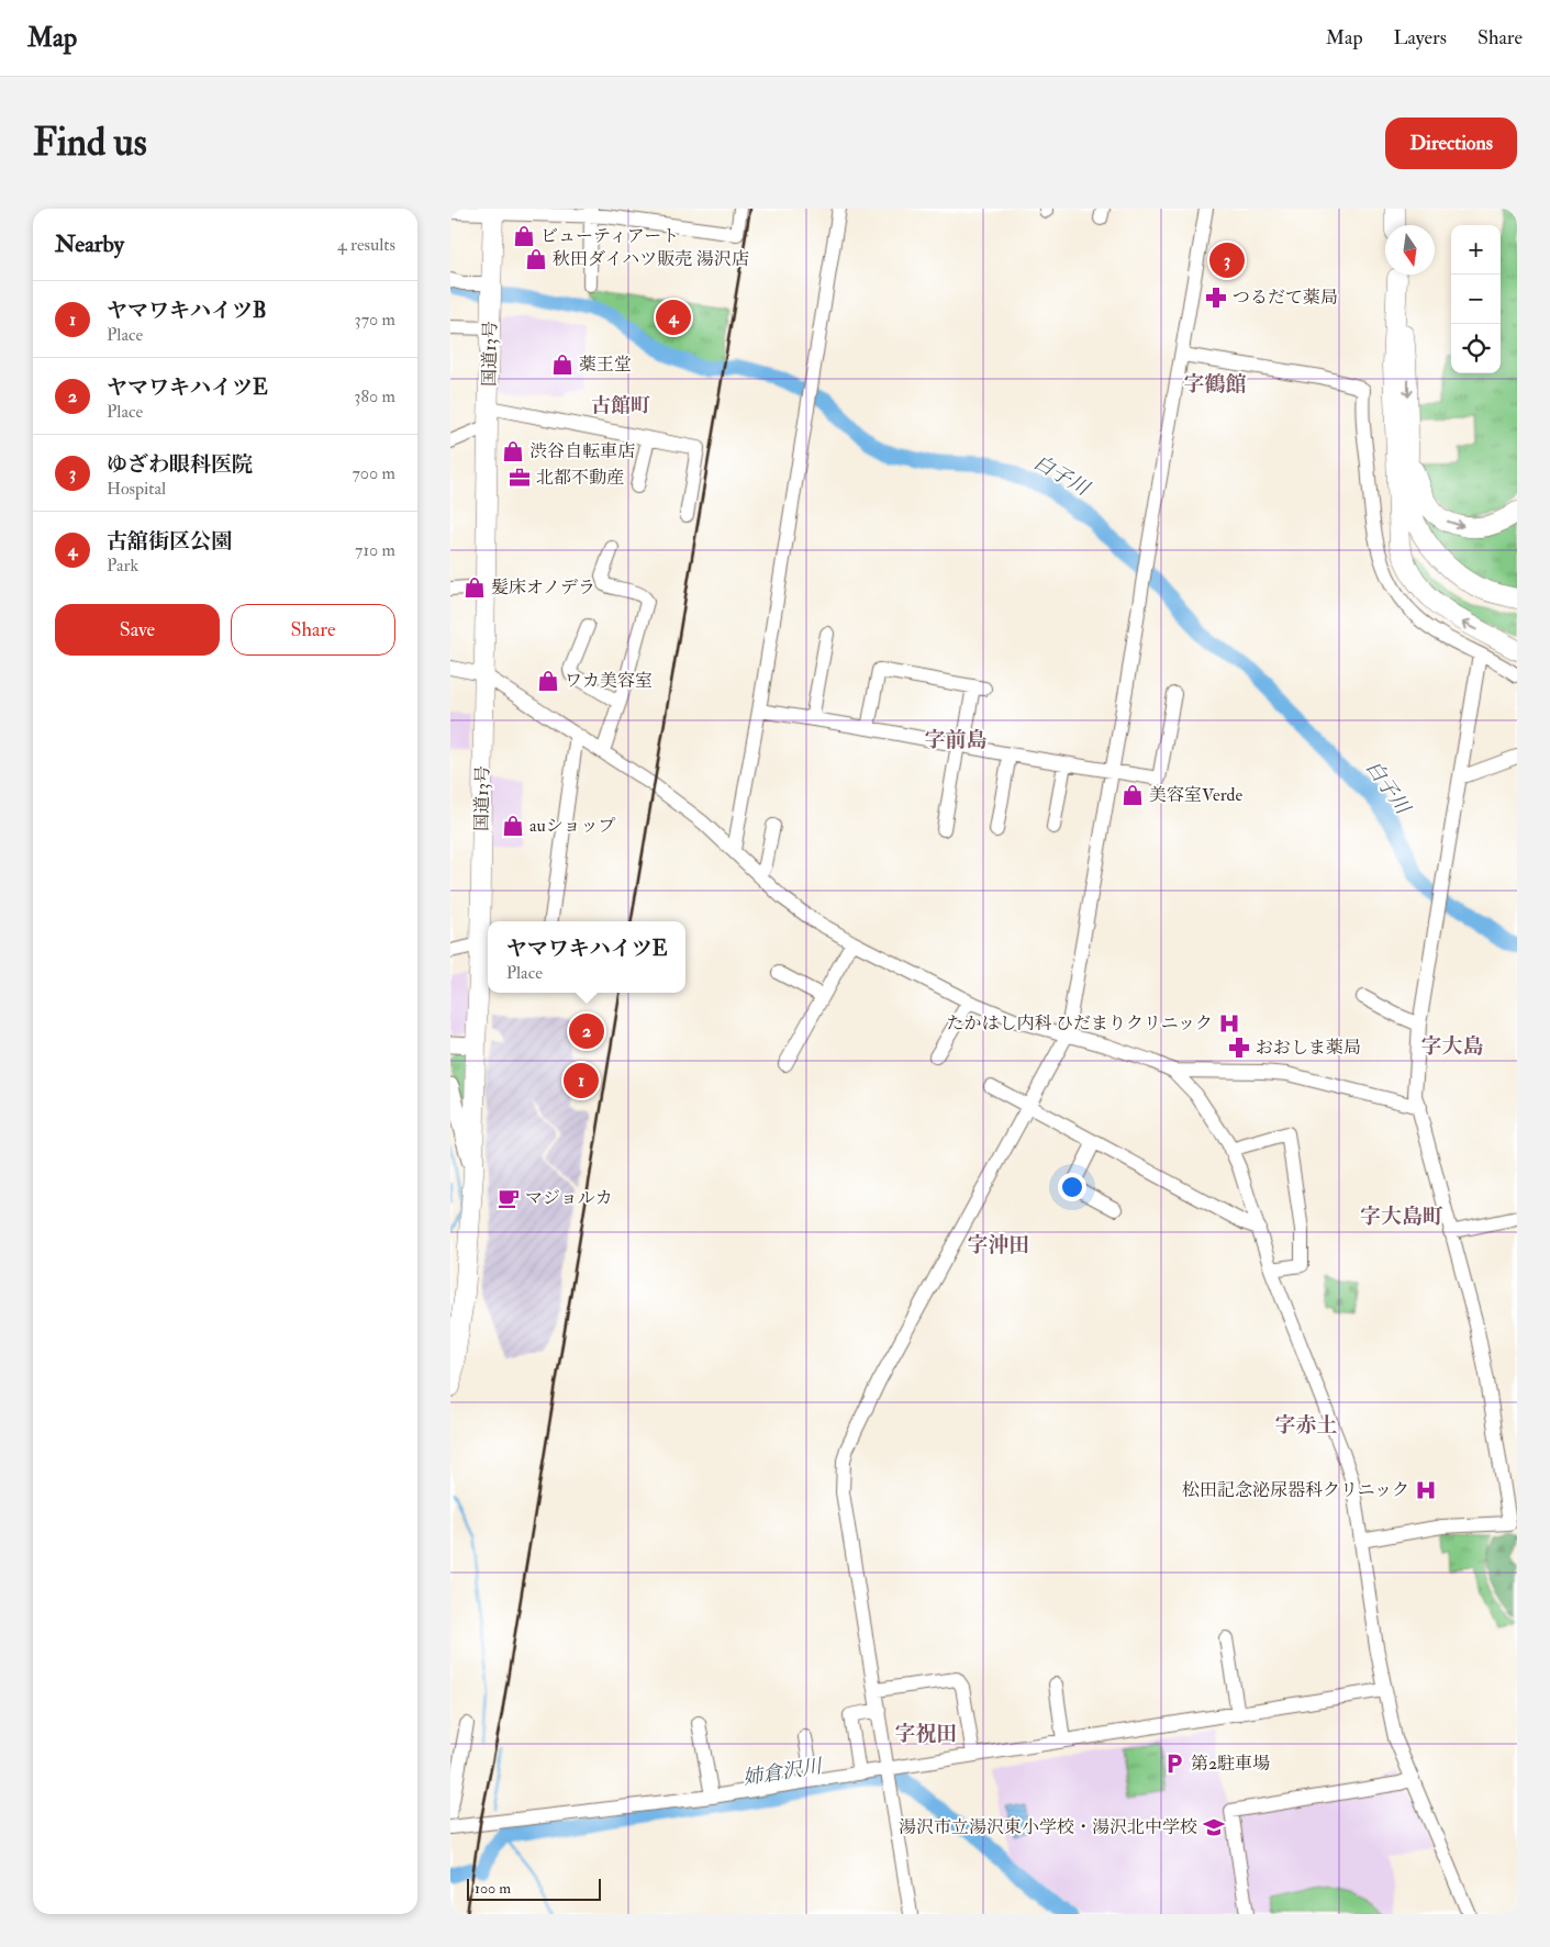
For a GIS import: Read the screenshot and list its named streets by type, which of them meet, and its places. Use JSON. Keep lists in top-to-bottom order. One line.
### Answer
{"streets":{"highway":["国道13号"]},"districts":["字鶴館","古館町","字前島","字大島","字大島町","字沖田","字赤土","字祝田"],"water":["白子川","姉倉沢川"],"places":{"shop":["ビューティアート","秋田ダイハツ販売 湯沢店","薬王堂","渋谷自転車店","髪床オノデラ","ワカ美容室","美容室Verde","auショップ"],"pharmacy":["つるだて薬局","おおしま薬局"],"office":["北都不動産"],"hospital":["たかはし内科 ひだまりクリニック","松田記念泌尿器科クリニック"],"cafe":["マジョルカ"],"parking":["第2駐車場"],"school or university":["湯沢市立湯沢東小学校・湯沢北中学校"]},"scale_bar":"100 m","north":"bottom","page":{"header":"Map","nav":["Map","Layers","Share"],"buttons":["Directions",["Save","Share"]],"title":"Find us","heading":["Nearby","4 results"],"map_buttons":["+","−"],"pins":["3","4","2","1"],"list":[{"mark":"1","name":"ヤマワキハイツB","note":"Place","value":"370 m"},{"mark":"2","name":"ヤマワキハイツE","note":"Place","value":"380 m"},{"mark":"3","name":"ゆざわ眼科医院","note":"Hospital","value":"700 m"},{"mark":"4","name":"古舘街区公園","note":"Park","value":"710 m"}],"popup":["ヤマワキハイツE","Place"],"scale":"100 m"}}
